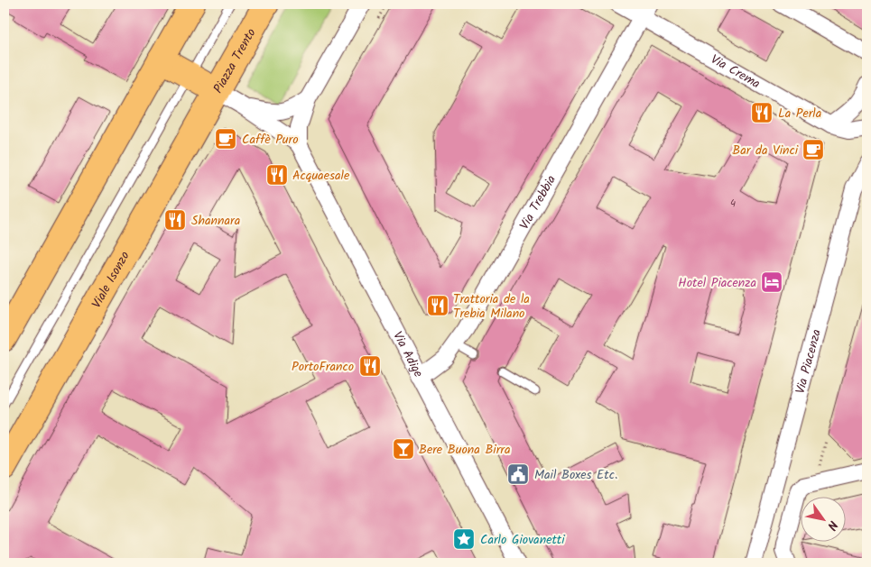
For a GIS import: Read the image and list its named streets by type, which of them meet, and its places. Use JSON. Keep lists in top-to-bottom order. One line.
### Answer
{"streets":{"main road":["Piazza Trento","Viale Isonzo"],"street":["Via Crema","Via Trebbia","Via Adige","Via Piacenza"]},"crossings":[["Piazza Trento","Viale Isonzo"],["Piazza Trento","Via Adige"],["Via Crema","Via Trebbia"],["Via Trebbia","Via Adige"]],"places":{"restaurant":["La Perla","Acquaesale","Shannara","Trattoria de la Trebia Milano","PortoFranco"],"cafe":["Caffè Puro","Bar da Vinci"],"hotel":["Hotel Piacenza"],"bar":["Bere Buona Birra"],"public building":["Mail Boxes Etc."],"place":["Carlo Giovanetti"]},"house_numbers":["4"],"north":"bottom right"}
